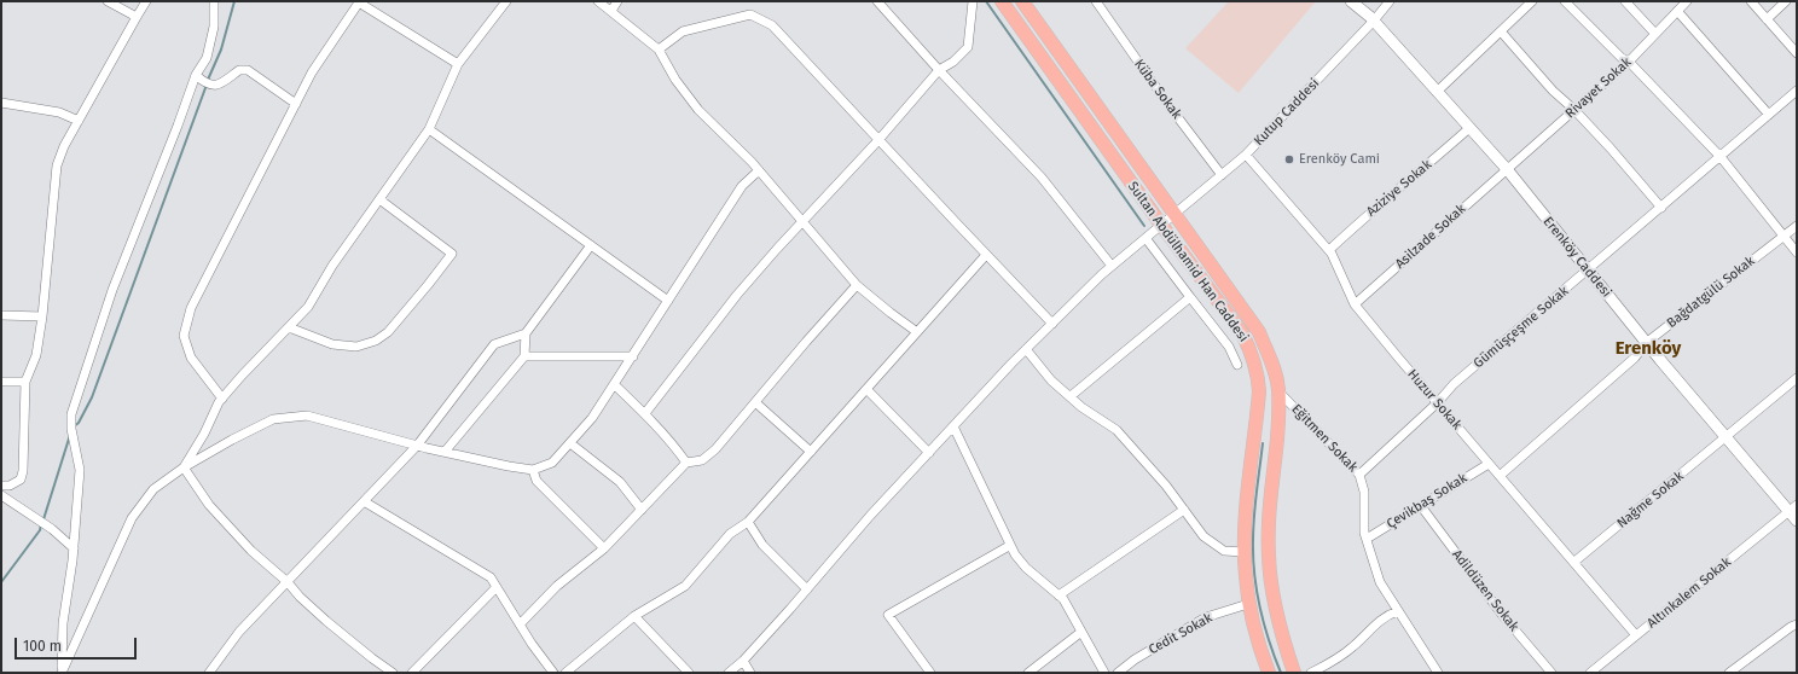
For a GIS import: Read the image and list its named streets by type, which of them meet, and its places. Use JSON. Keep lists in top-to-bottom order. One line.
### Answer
{"streets":{"main road":["Sultan Abdülhamid Han Caddesi"],"street":["Rivayet Sokak","Küba Sokak","Kutup Caddesi","Aziziye Sokak","Asilzade Sokak","Erenköy Caddesi","Bağdatgülü Sokak","Gümüşçeşme Sokak","Huzur Sokak","Eğitmen Sokak","Nağme Sokak","Çevikbaş Sokak","Adildüzen Sokak","Altınkalem Sokak","Cedit Sokak"]},"crossings":[["Rivayet Sokak","Asilzade Sokak"],["Rivayet Sokak","Erenköy Caddesi"],["Küba Sokak","Kutup Caddesi"],["Kutup Caddesi","Erenköy Caddesi"],["Kutup Caddesi","Sultan Abdülhamid Han Caddesi"],["Kutup Caddesi","Huzur Sokak"],["Aziziye Sokak","Erenköy Caddesi"],["Aziziye Sokak","Huzur Sokak"],["Asilzade Sokak","Erenköy Caddesi"],["Asilzade Sokak","Huzur Sokak"],["Erenköy Caddesi","Bağdatgülü Sokak"],["Erenköy Caddesi","Gümüşçeşme Sokak"],["Erenköy Caddesi","Nağme Sokak"],["Erenköy Caddesi","Altınkalem Sokak"],["Sultan Abdülhamid Han Caddesi","Eğitmen Sokak"],["Sultan Abdülhamid Han Caddesi","Cedit Sokak"],["Bağdatgülü Sokak","Huzur Sokak"],["Gümüşçeşme Sokak","Huzur Sokak"],["Gümüşçeşme Sokak","Eğitmen Sokak"],["Huzur Sokak","Nağme Sokak"],["Huzur Sokak","Çevikbaş Sokak"],["Huzur Sokak","Altınkalem Sokak"],["Eğitmen Sokak","Çevikbaş Sokak"],["Çevikbaş Sokak","Adildüzen Sokak"]],"districts":["Erenköy"],"places":["Erenköy Cami"],"scale_bar":"100 m"}
